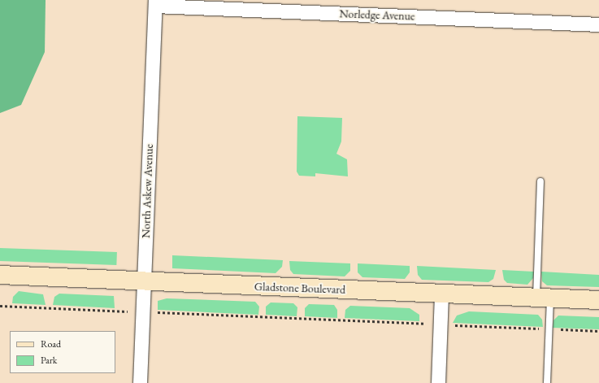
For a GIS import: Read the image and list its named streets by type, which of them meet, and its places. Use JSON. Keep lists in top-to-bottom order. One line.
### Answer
{"streets":{"street":["Norledge Avenue","North Askew Avenue","Gladstone Boulevard"]},"crossings":[["Norledge Avenue","North Askew Avenue"],["North Askew Avenue","Gladstone Boulevard"]],"legend":["Road","Park"]}
